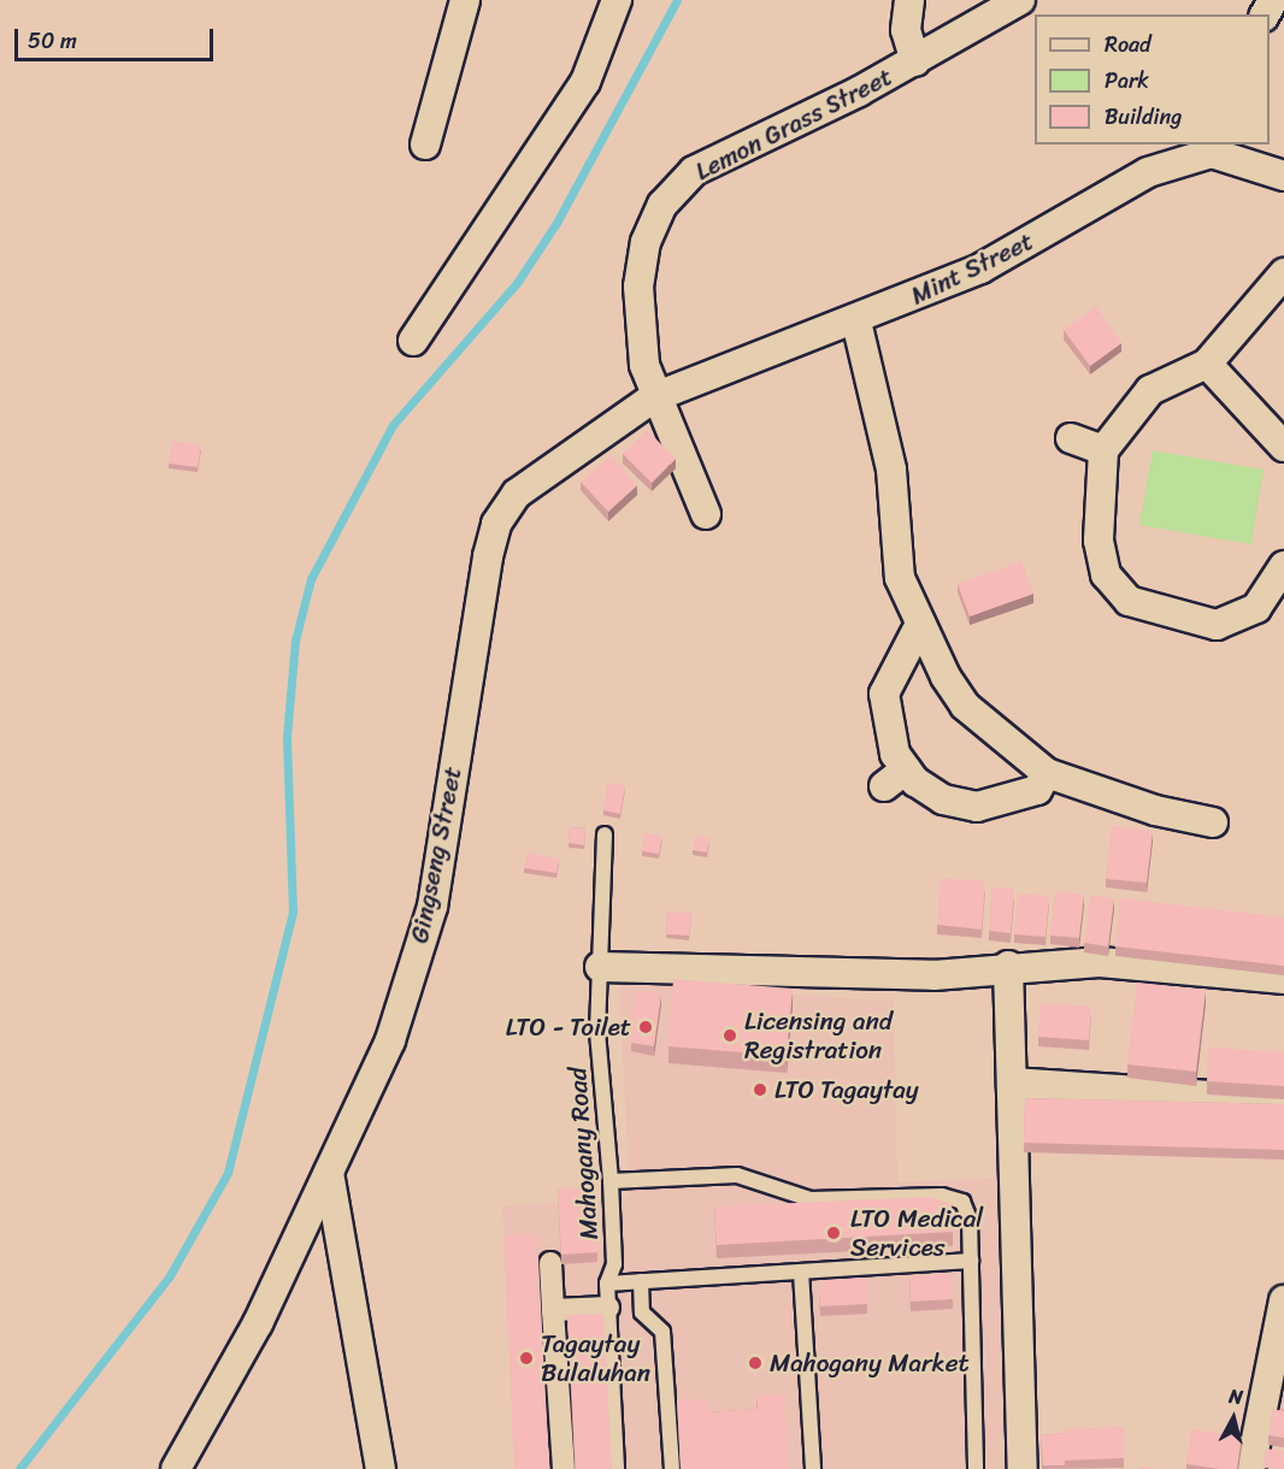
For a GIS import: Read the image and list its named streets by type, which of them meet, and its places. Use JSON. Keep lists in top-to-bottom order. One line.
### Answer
{"streets":{"street":["Lemon Grass Street","Mint Street","Gingseng Street"],"lane":["Mahogany Road"]},"crossings":[["Lemon Grass Street","Mint Street"],["Lemon Grass Street","Gingseng Street"],["Mint Street","Gingseng Street"]],"places":["LTO - Toilet","Licensing and Registration","LTO Tagaytay","LTO Medical Services","Tagaytay Bulaluhan","Mahogany Market"],"legend":["Road","Park","Building"],"scale_bar":"50 m","north":"top"}
